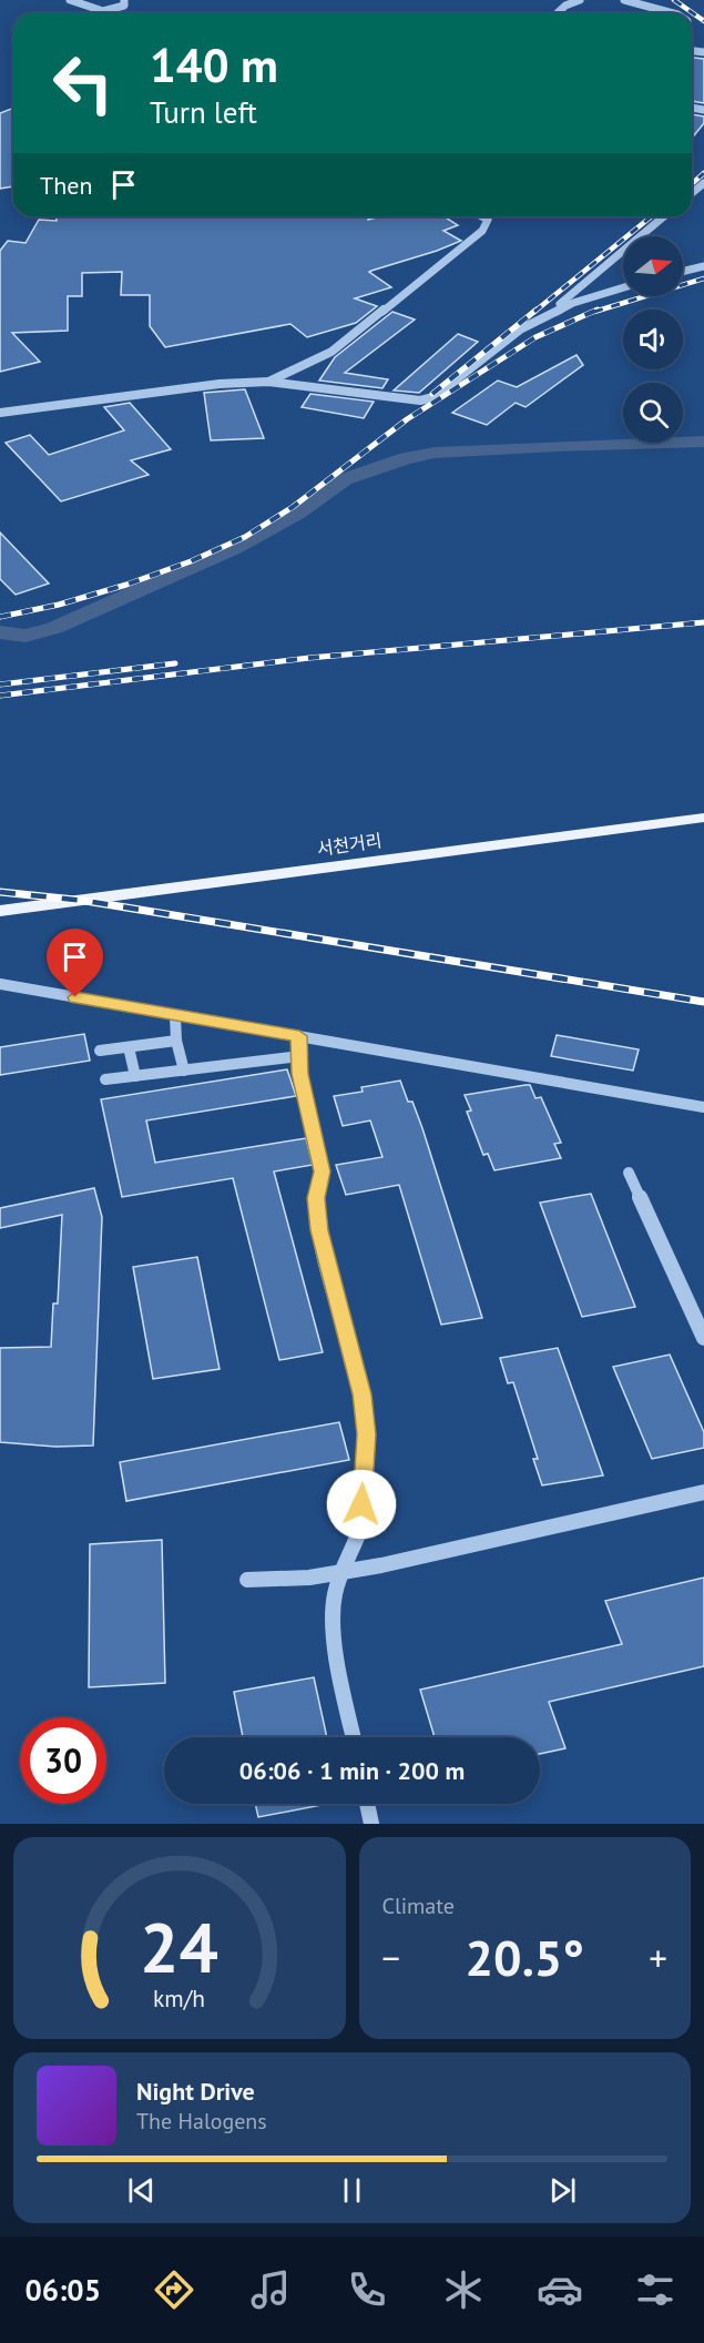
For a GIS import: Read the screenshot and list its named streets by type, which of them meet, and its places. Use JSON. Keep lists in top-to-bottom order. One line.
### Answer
{"streets":{"main road":["서천거리"]},"north":"right","page":{"turn":["140 m","Turn left"],"then":"Then","limit":"30","trip":"06:06 · 1 min · 200 m","tile":"Climate","heat":["−","20.5°","+"],"song":["Night Drive","The Halogens"],"tabs":"06:05","gauge":["24","km/h"]}}
